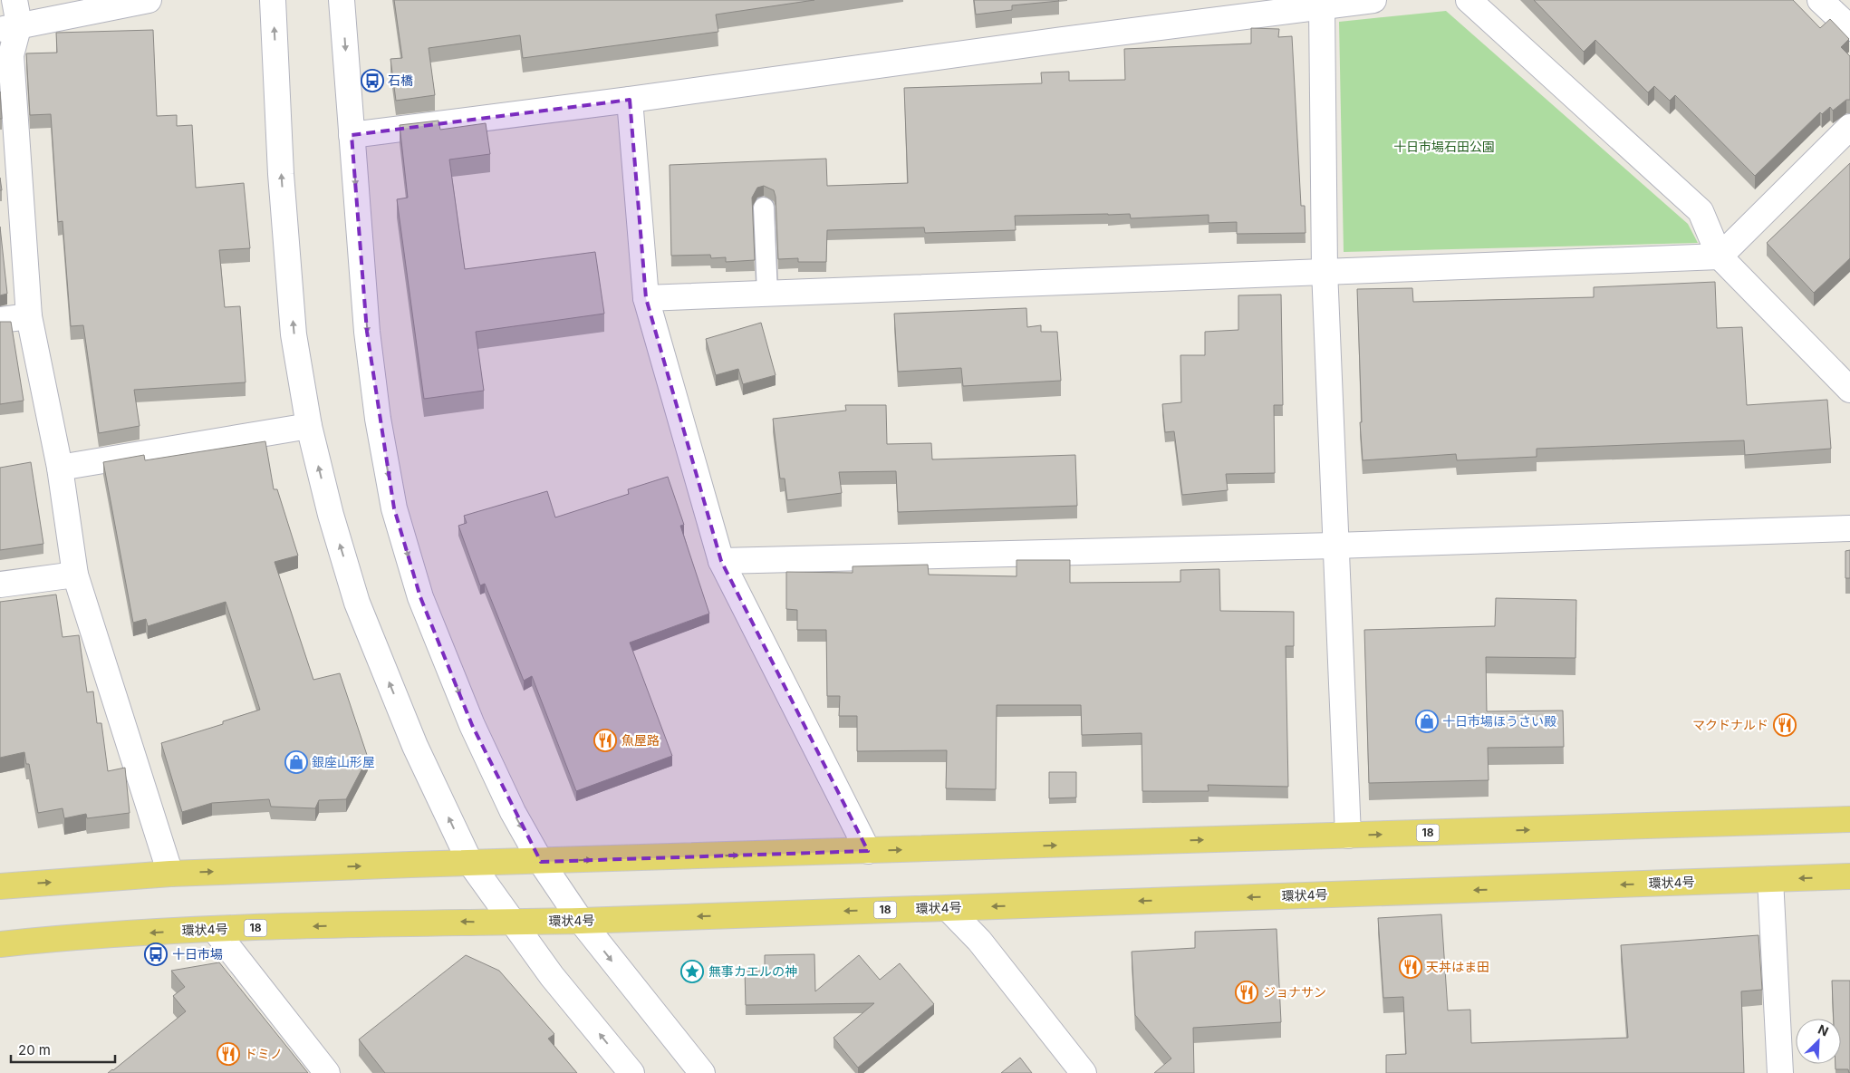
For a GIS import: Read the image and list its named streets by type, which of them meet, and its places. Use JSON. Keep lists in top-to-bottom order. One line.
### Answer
{"streets":{"main road":["18","環状4号"]},"parks":["十日市場石田公園"],"places":{"bus stop":["石橋","十日市場"],"shop":["十日市場ほうさい殿","銀座山形屋"],"restaurant":["マクドナルド","魚屋路","天丼はま田","ジョナサン","ドミノ"],"place":["無事カエルの神"]},"scale_bar":"20 m","north":"top right"}
